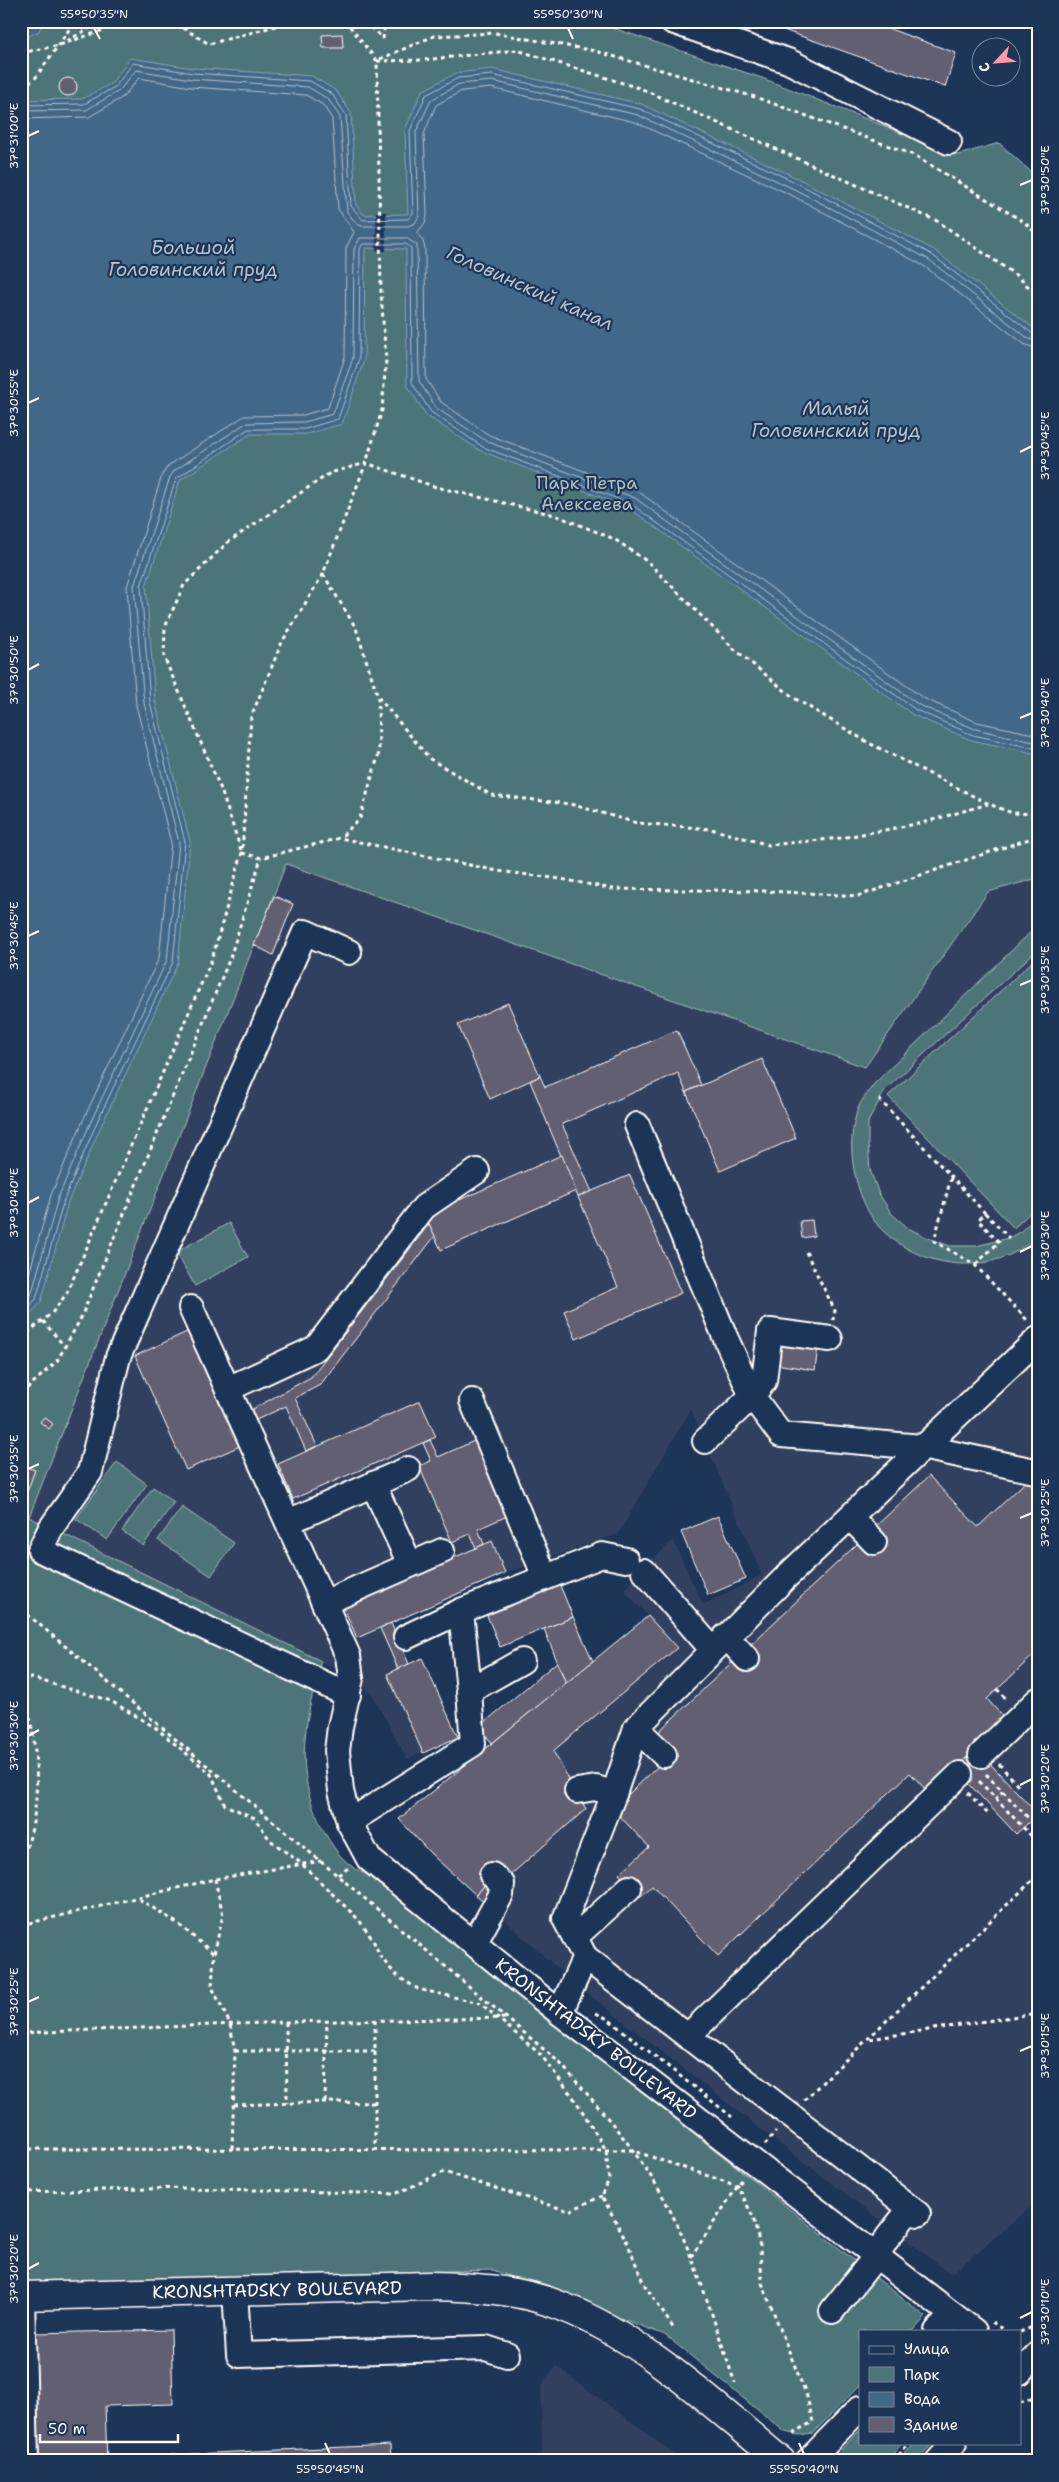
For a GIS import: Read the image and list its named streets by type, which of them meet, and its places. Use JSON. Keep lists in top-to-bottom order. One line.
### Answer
{"streets":{"main road":["KRONSHTADSKY BOULEVARD"]},"water":["Большой Головинский пруд","Головинский канал","Малый Головинский пруд"],"parks":["Парк Петра Алексеева"],"legend":["Улица","Парк","Вода","Здание"],"scale_bar":"50 m","north":"bottom left","coordinates":["55°50'35\"N","55°50'30\"N","37°31'00\"E","37°30'50\"E","37°30'55\"E","37°30'45\"E","37°30'40\"E","37°30'35\"E","37°30'30\"E","37°30'25\"E","37°30'20\"E","37°30'15\"E","37°30'10\"E","55°50'45\"N","55°50'40\"N"]}
